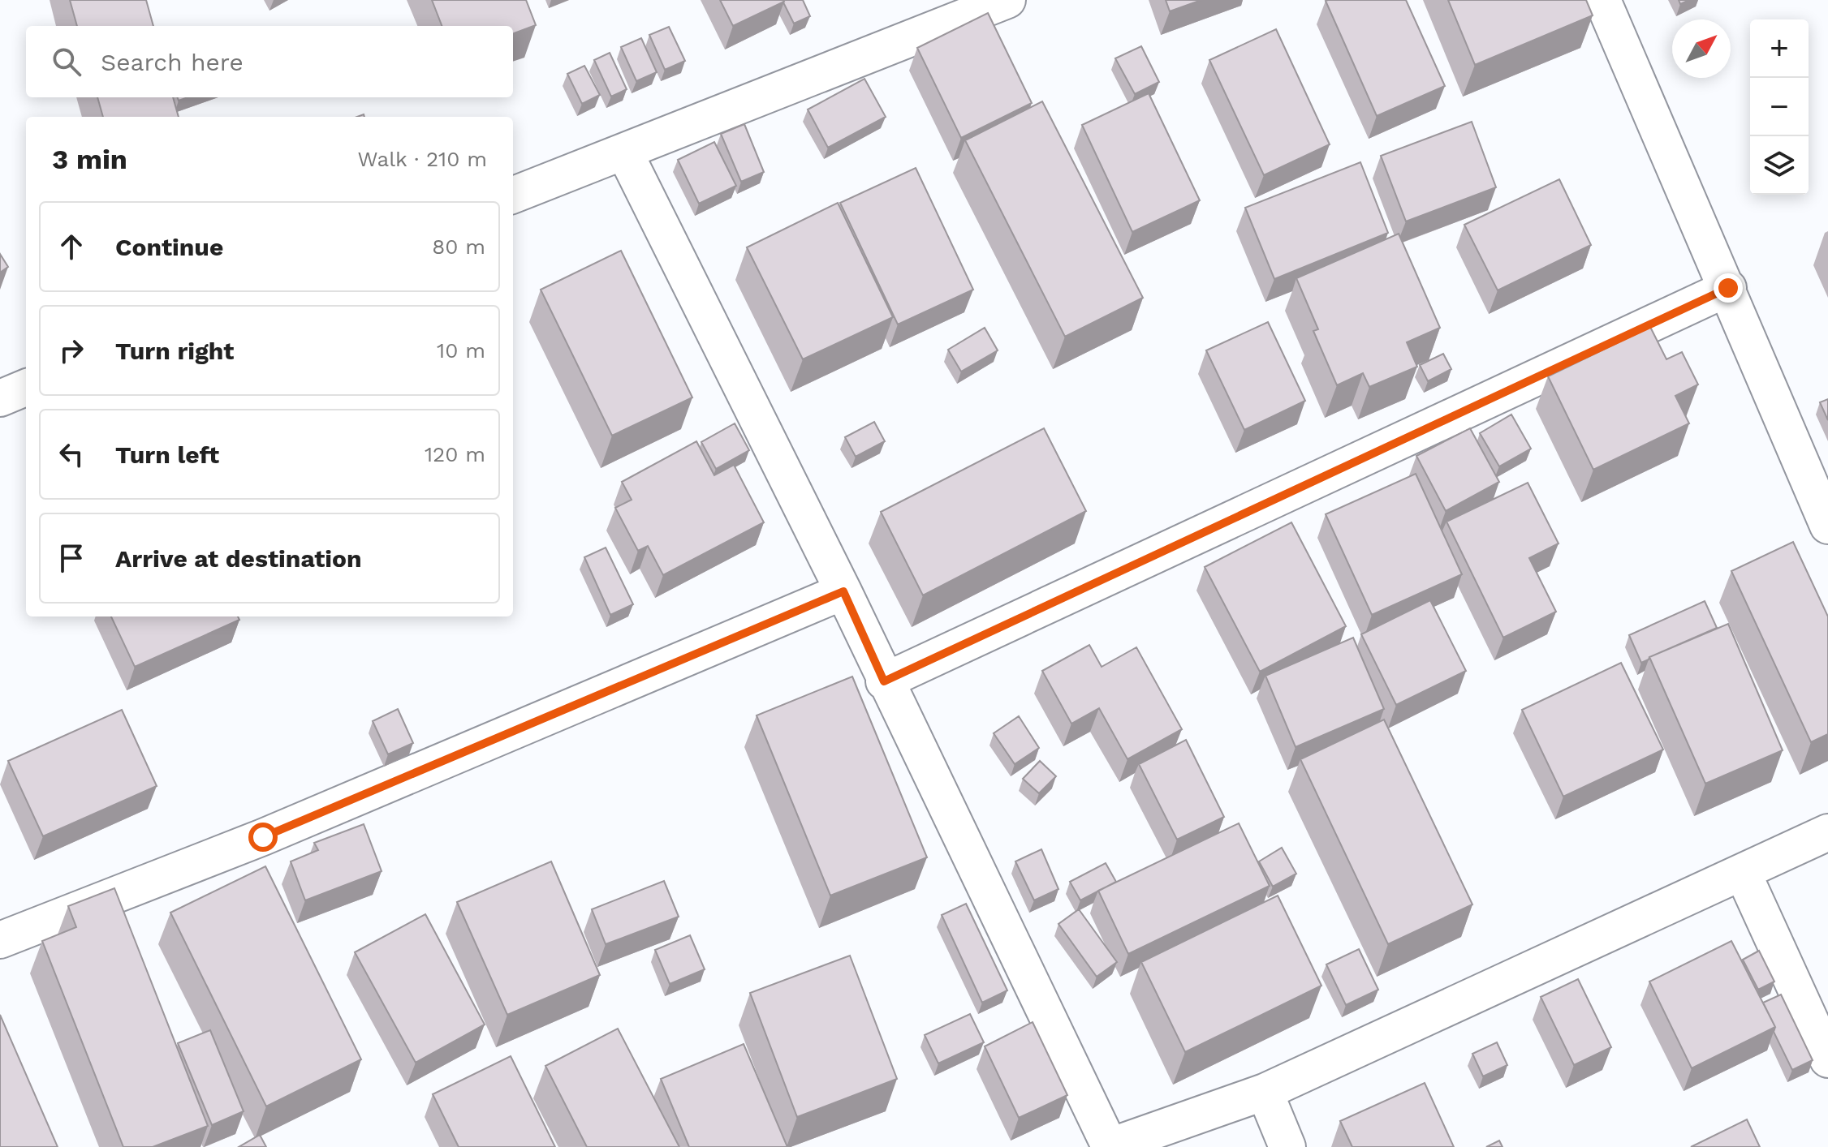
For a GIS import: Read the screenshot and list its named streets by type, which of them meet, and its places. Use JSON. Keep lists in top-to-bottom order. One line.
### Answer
{"north":"top right","page":{"map_buttons":["+","−"],"search":"Search here","heading":["3 min","Walk · 210 m"],"list":[["Continue","80 m"],["Turn right","10 m"],["Turn left","120 m"],"Arrive at destination"]}}
